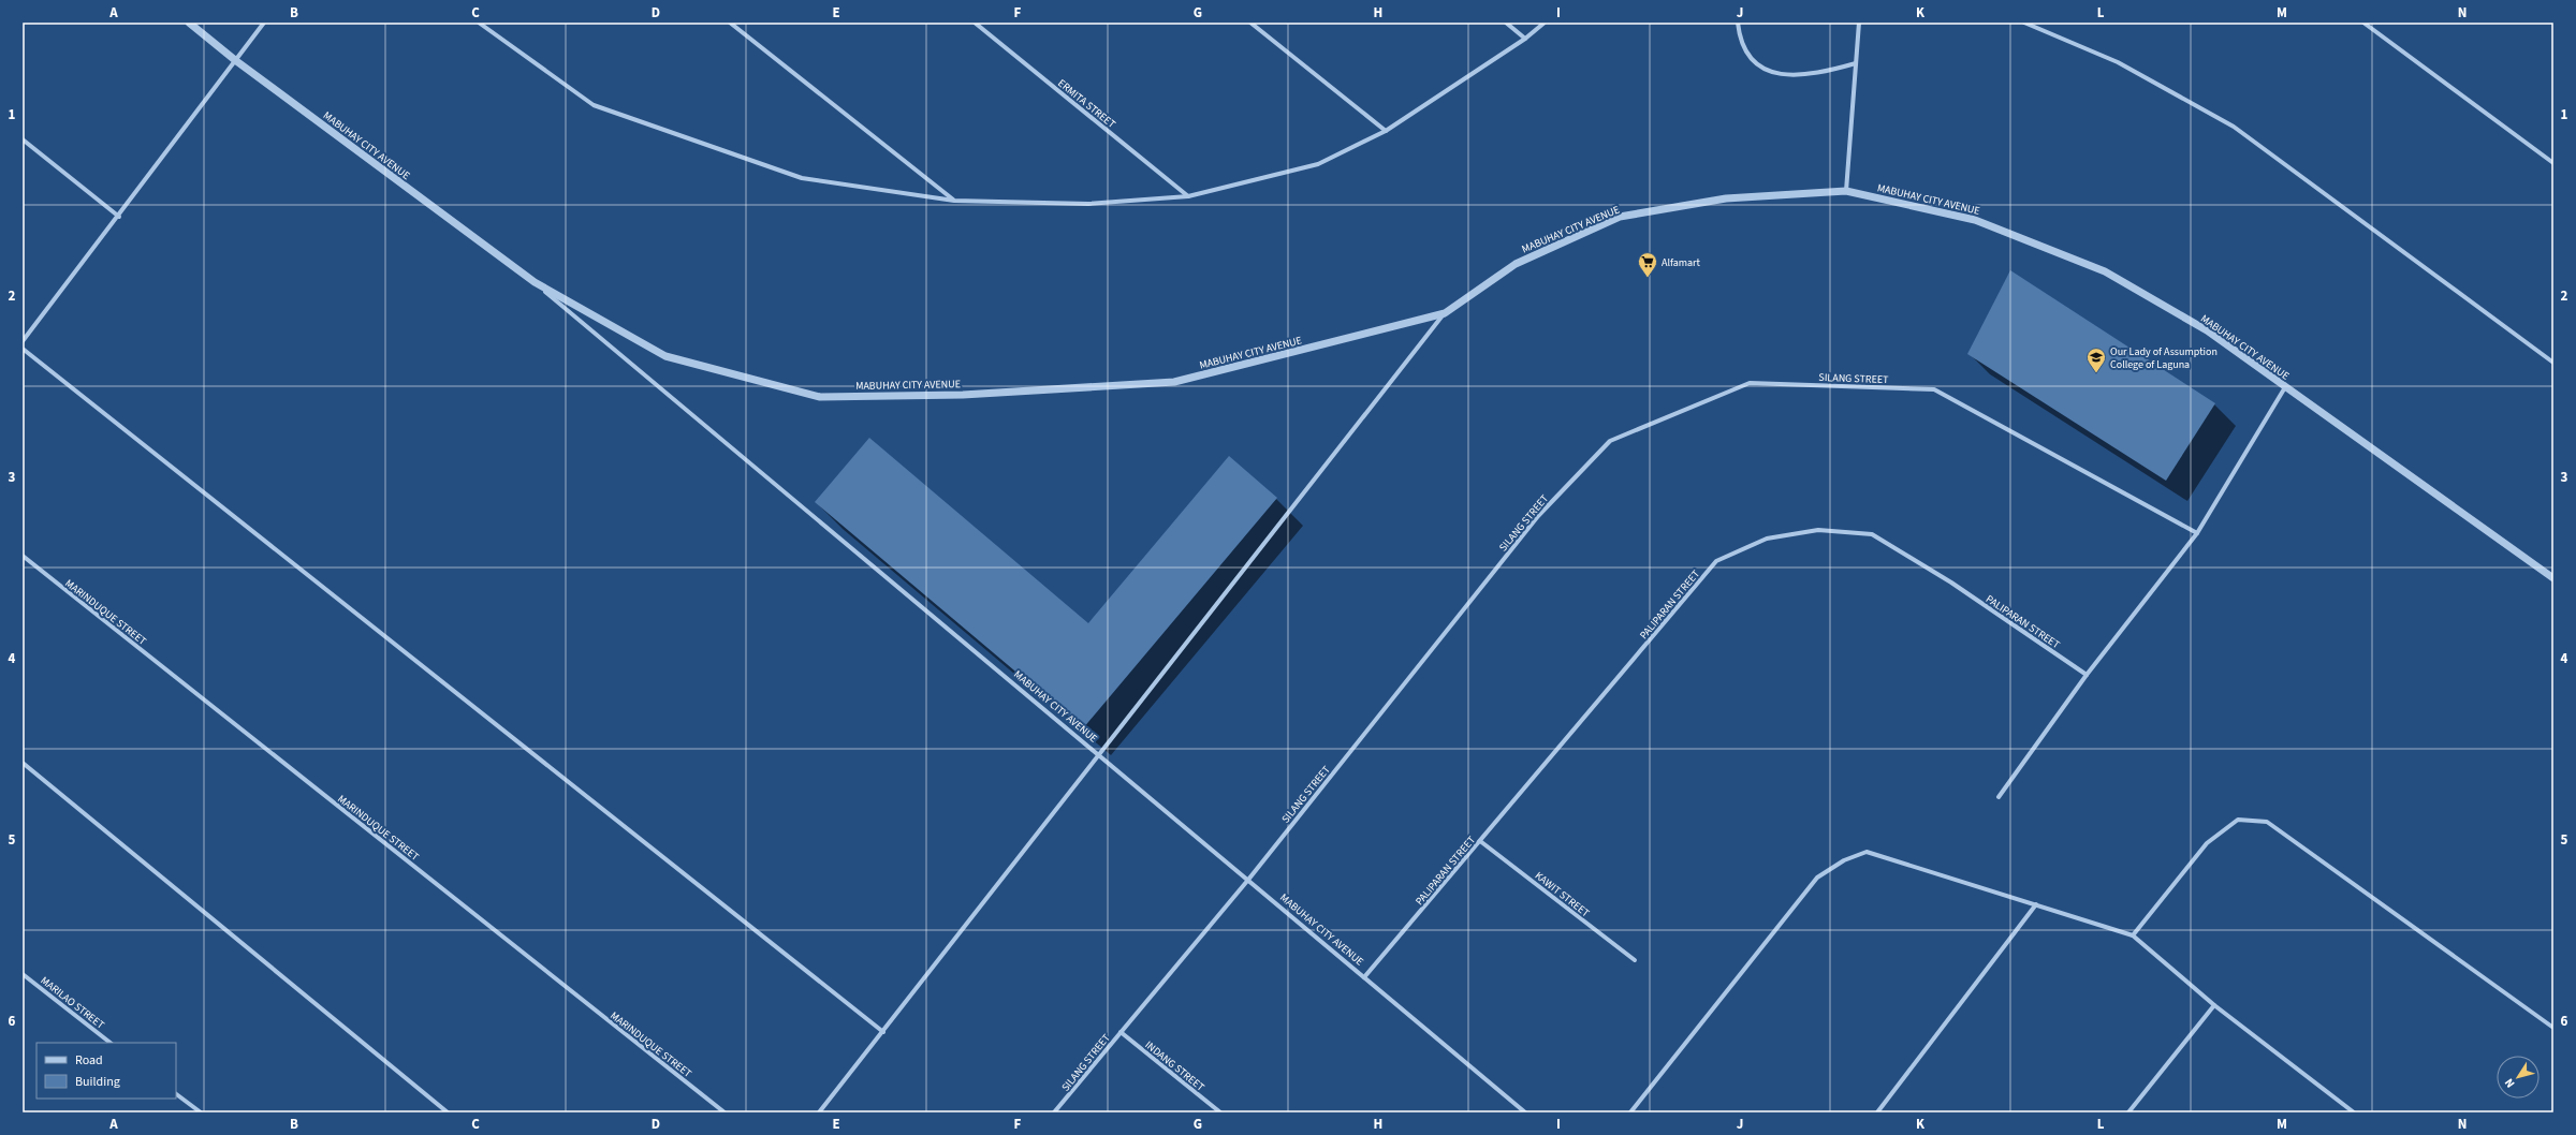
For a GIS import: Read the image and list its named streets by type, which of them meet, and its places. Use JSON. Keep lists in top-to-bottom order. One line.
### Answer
{"streets":{"street":["ERMITA STREET","MABUHAY CITY AVENUE","SILANG STREET","PALIPARAN STREET","MARINDUQUE STREET","KAWIT STREET","MARILAO STREET","INDANG STREET"]},"crossings":[["MABUHAY CITY AVENUE","SILANG STREET"],["MABUHAY CITY AVENUE","PALIPARAN STREET"],["SILANG STREET","INDANG STREET"],["PALIPARAN STREET","KAWIT STREET"]],"places":{"supermarket":["Alfamart"],"school or university":["Our Lady of Assumption College of Laguna"]},"legend":["Road","Building"],"north":"bottom left","grid":{"columns":["A","B","C","D","E","F","G","H","I","J","K","L","M","N"],"rows":["1","2","3","4","5","6"]}}
